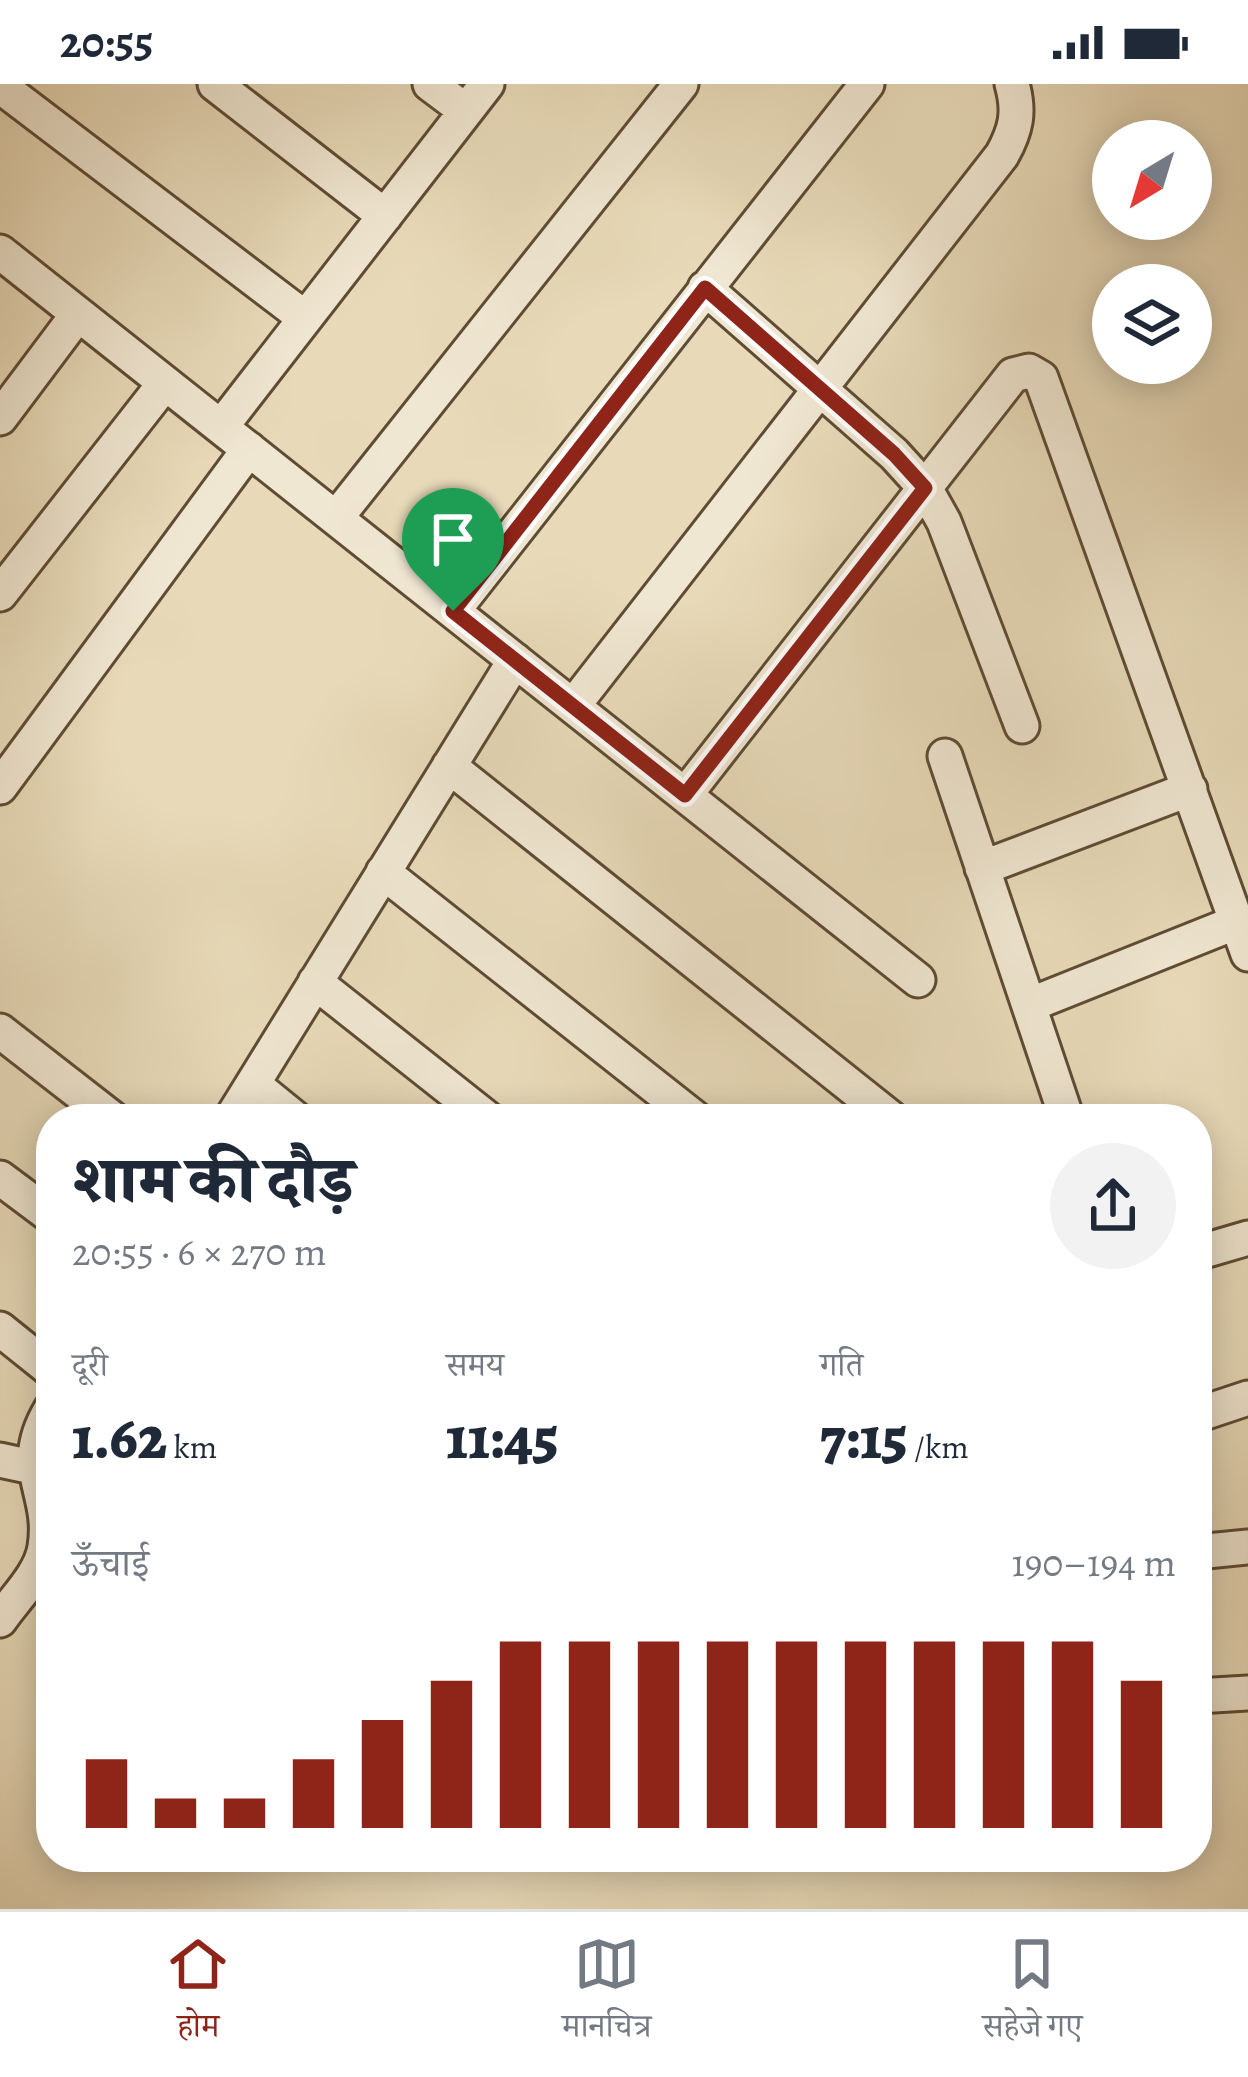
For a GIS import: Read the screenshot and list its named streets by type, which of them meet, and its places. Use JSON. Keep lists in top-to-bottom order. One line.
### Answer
{"north":"bottom left","page":{"status":"20:55","heading":["शाम की दौड़","20:55 · 6 × 270 m"],"stats":[["दूरी","1.62 km"],["समय","11:45"],["गति","7:15 /km"]],"chart":["ऊँचाई","190–194 m"],"tabs":["होम","मानचित्र","सहेजे गए"]}}
